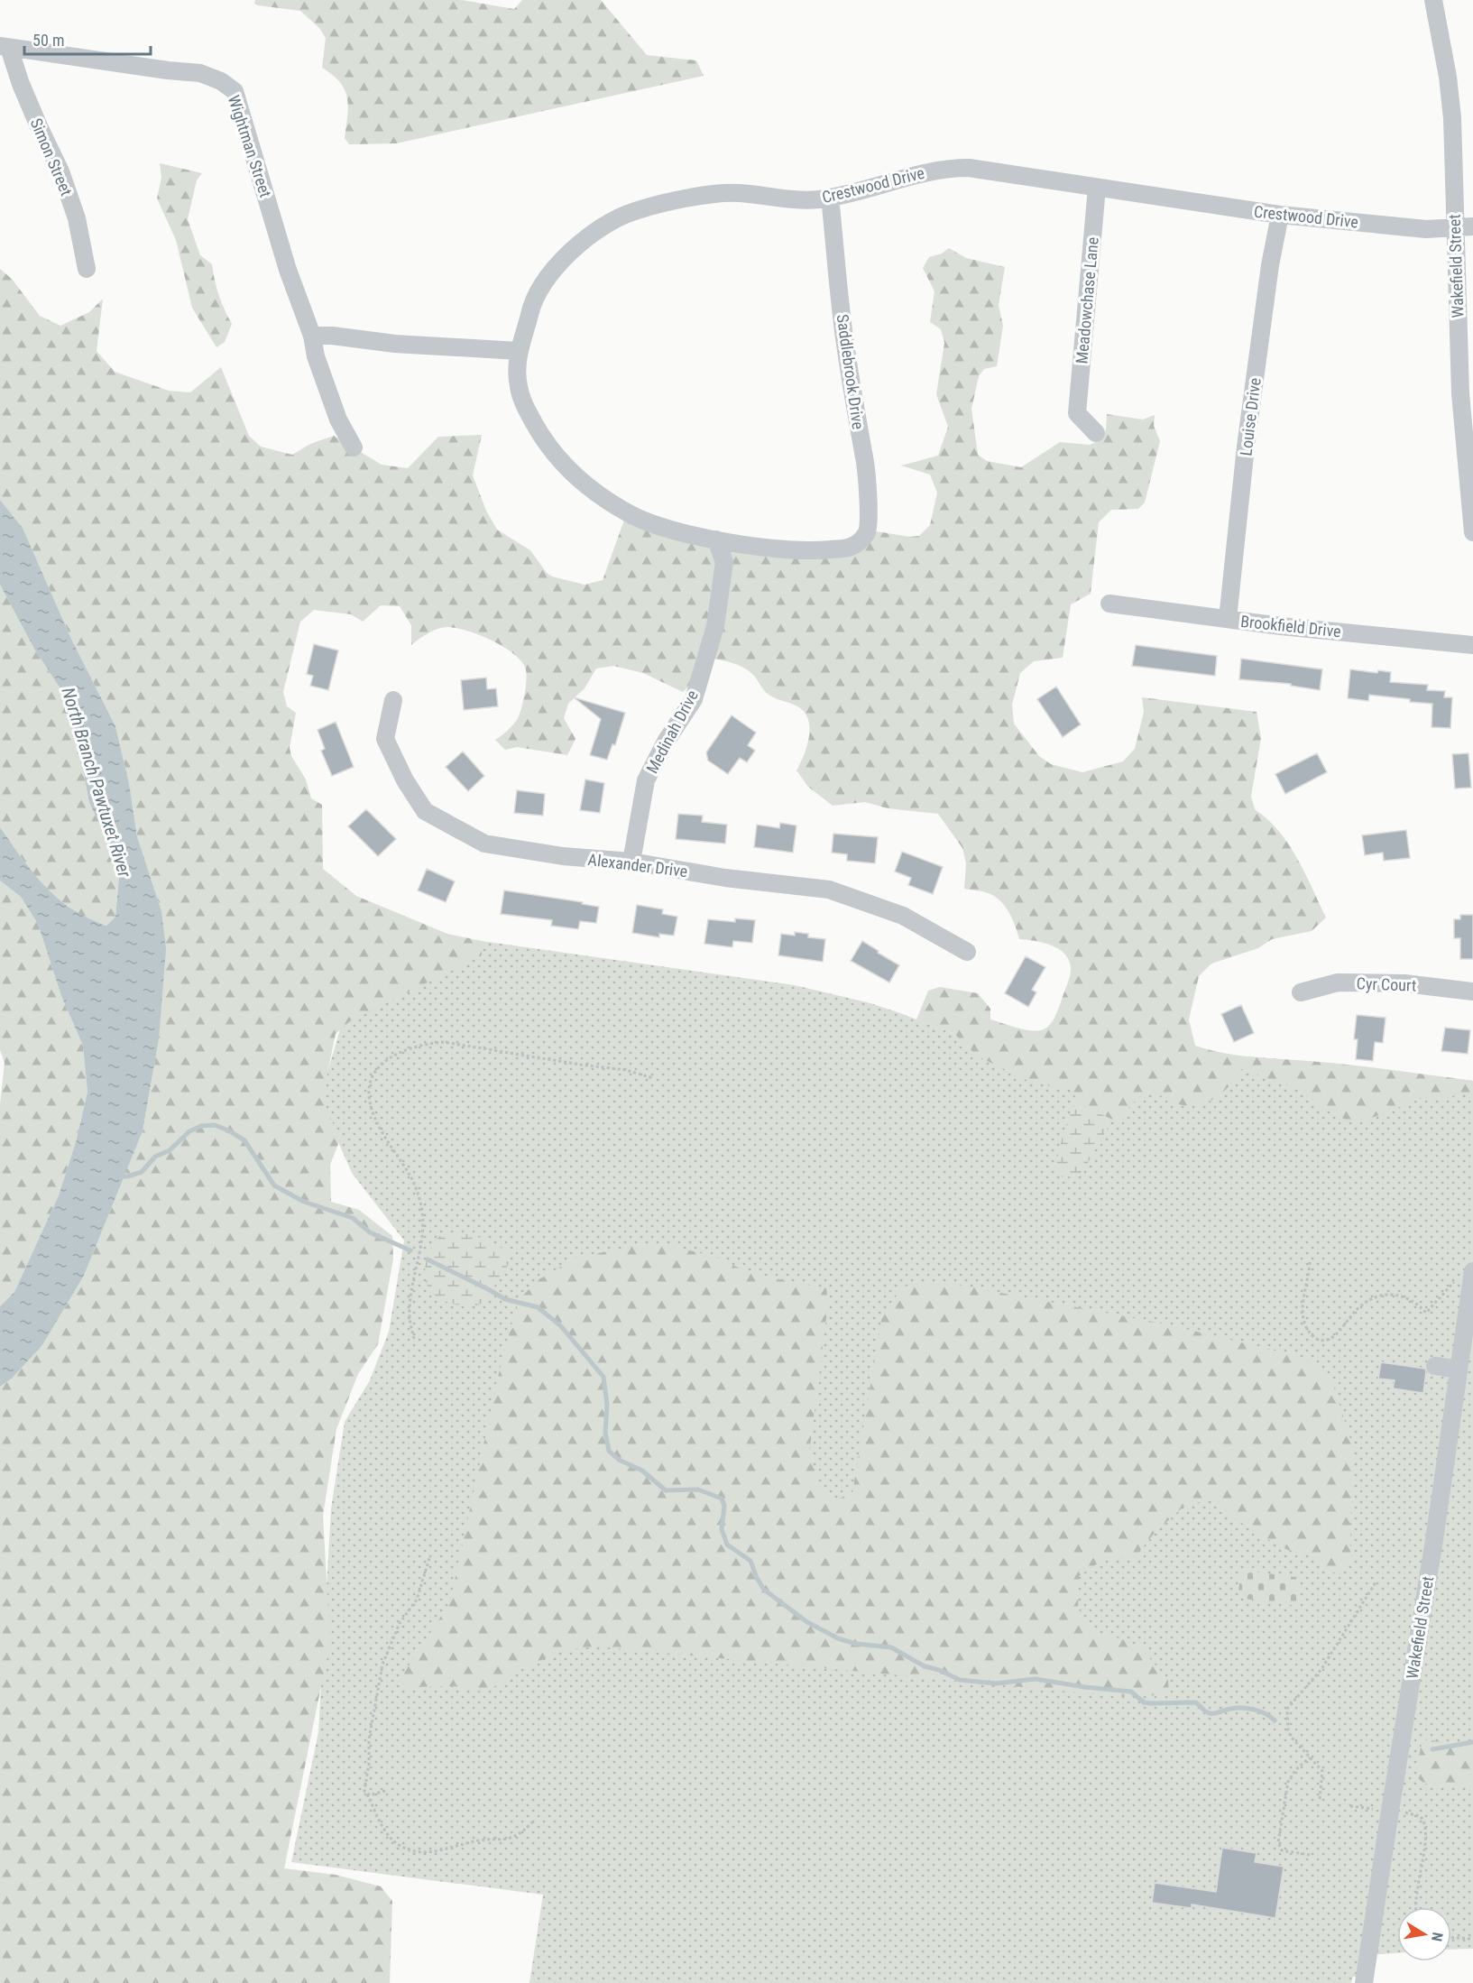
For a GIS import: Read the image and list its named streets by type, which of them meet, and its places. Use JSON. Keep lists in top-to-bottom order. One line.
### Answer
{"streets":{"street":["Wightman Street","Simon Street","Crestwood Drive","Wakefield Street","Meadowchase Lane","Saddlebrook Drive","Louise Drive","Brookfield Drive","Medinah Drive","Alexander Drive","Cyr Court"]},"crossings":[["Wightman Street","Simon Street"],["Crestwood Drive","Wakefield Street"],["Crestwood Drive","Meadowchase Lane"],["Crestwood Drive","Saddlebrook Drive"],["Crestwood Drive","Louise Drive"],["Crestwood Drive","Medinah Drive"],["Louise Drive","Brookfield Drive"],["Medinah Drive","Alexander Drive"]],"water":["North Branch Pawtuxet River"],"scale_bar":"50 m","north":"right"}
